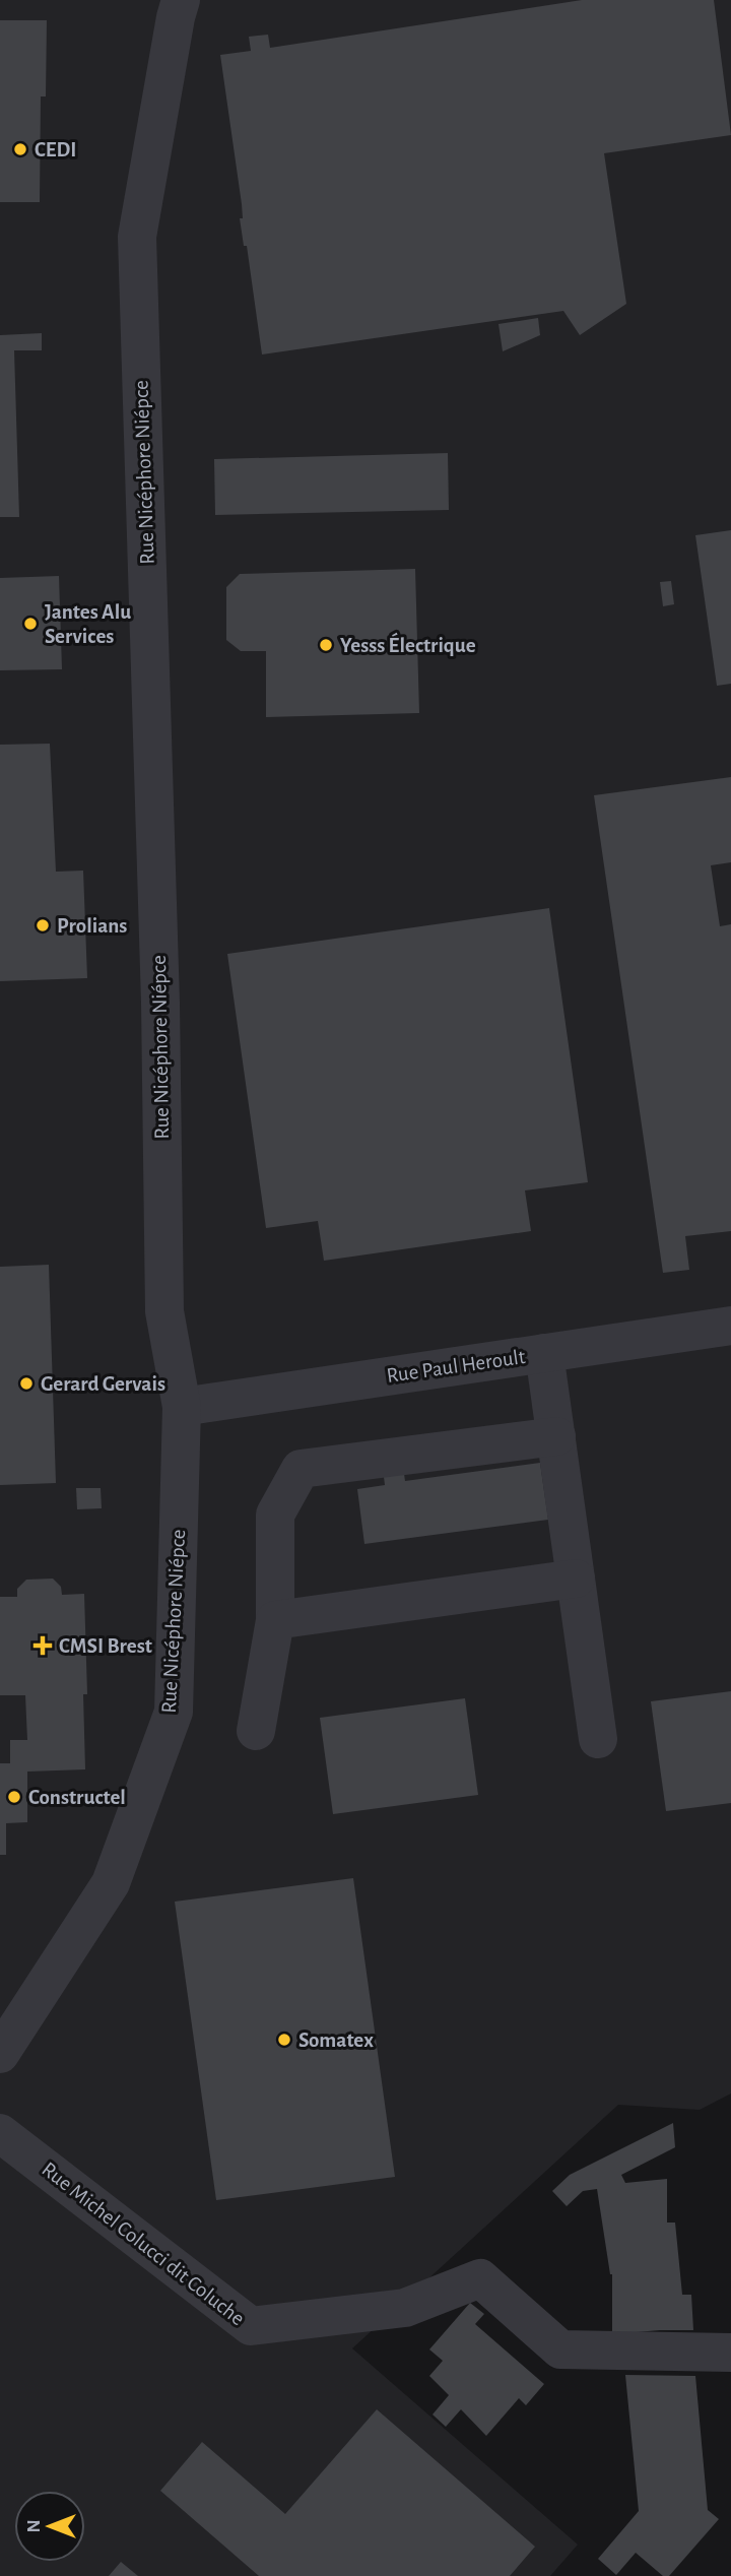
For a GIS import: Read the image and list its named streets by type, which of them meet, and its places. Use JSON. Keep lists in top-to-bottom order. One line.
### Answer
{"streets":{"street":["Rue Nicéphore Niépce","Rue Paul Heroult","Rue Michel Colucci dit Coluche"]},"crossings":[["Rue Nicéphore Niépce","Rue Paul Heroult"]],"places":{"other":["CEDI","Jantes Alu Services","Yesss Électrique","Prolians","Gerard Gervais","Constructel","Somatex"],"health":["CMSI Brest"]},"north":"left"}
